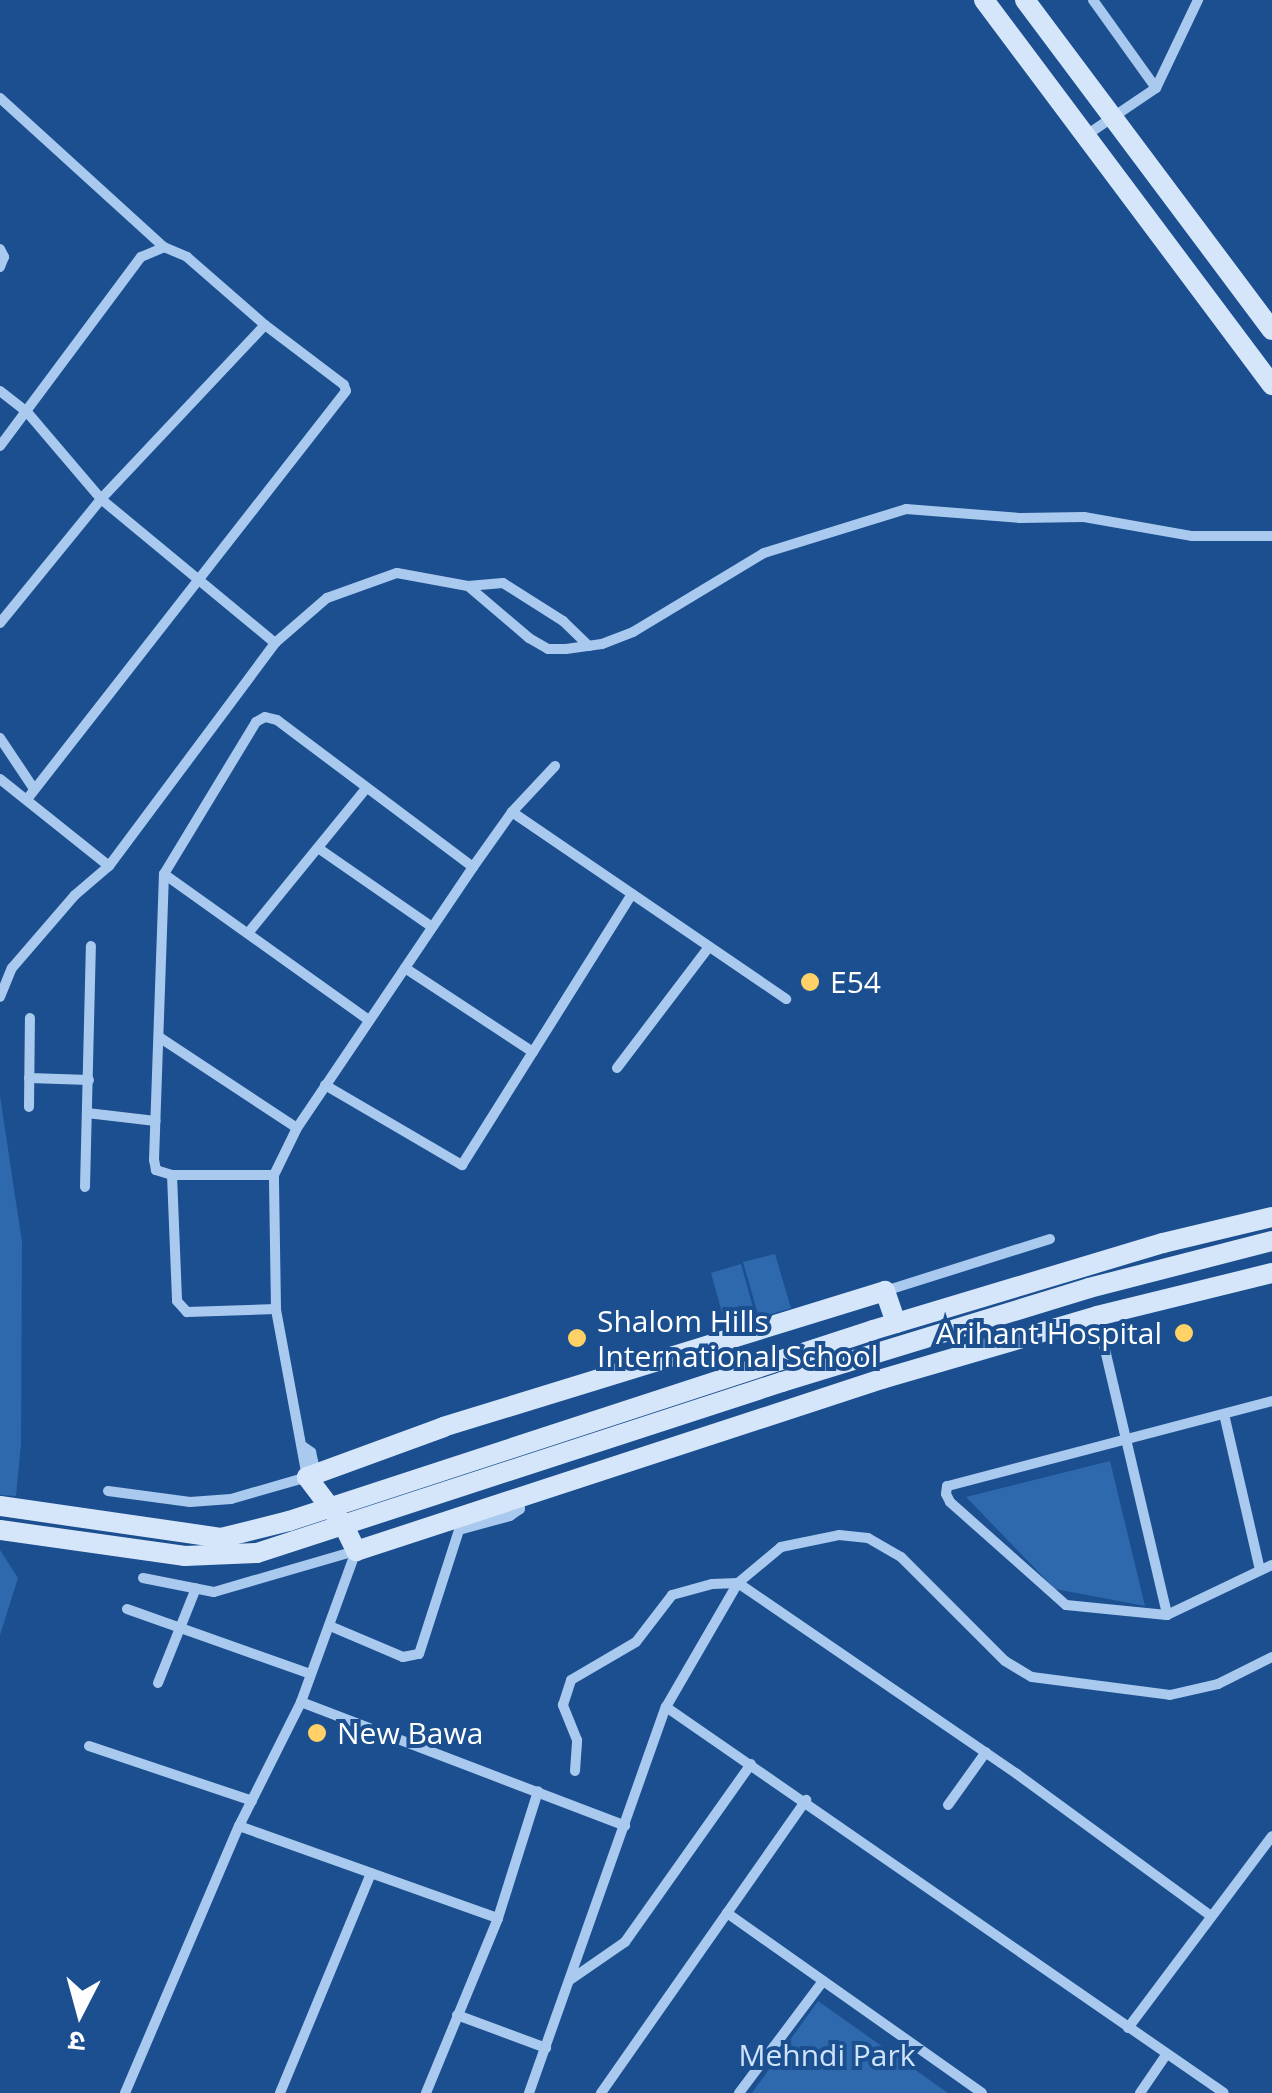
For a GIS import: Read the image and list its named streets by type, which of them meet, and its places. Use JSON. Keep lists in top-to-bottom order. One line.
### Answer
{"parks":["Mehndi Park"],"places":["E54","Arihant Hospital","Shalom Hills International School","New Bawa"],"north":"bottom"}
